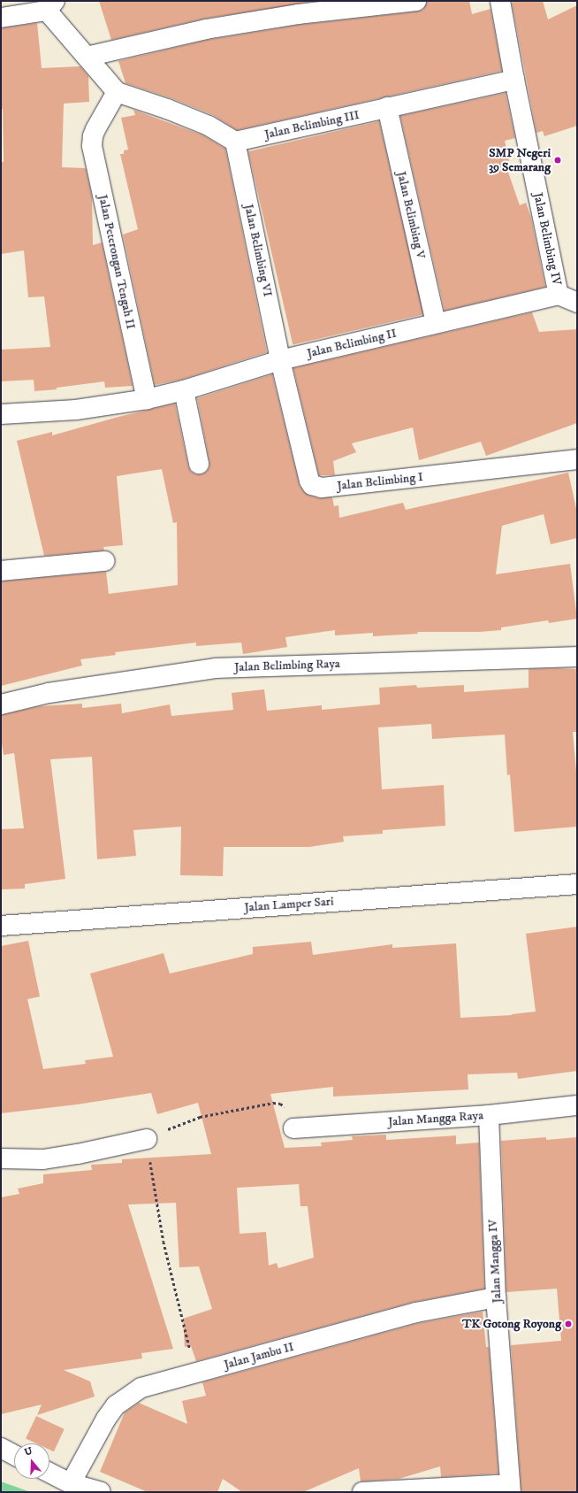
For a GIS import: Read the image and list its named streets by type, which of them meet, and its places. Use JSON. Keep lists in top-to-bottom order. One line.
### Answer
{"streets":{"street":["Jalan Belimbing III","Jalan Belimbing V","Jalan Belimbing IV","Jalan Belimbing VI","Jalan Peterongan Tengah II","Jalan Belimbing II","Jalan Belimbing I","Jalan Belimbing Raya","Jalan Lamper Sari","Jalan Mangga Raya","Jalan Mangga IV","Jalan Jambu II"]},"crossings":[["Jalan Belimbing III","Jalan Belimbing V"],["Jalan Belimbing III","Jalan Belimbing IV"],["Jalan Belimbing III","Jalan Belimbing VI"],["Jalan Belimbing V","Jalan Belimbing II"],["Jalan Belimbing IV","Jalan Belimbing II"],["Jalan Belimbing VI","Jalan Belimbing II"],["Jalan Belimbing VI","Jalan Belimbing I"],["Jalan Peterongan Tengah II","Jalan Belimbing II"],["Jalan Belimbing II","Jalan Belimbing I"],["Jalan Mangga Raya","Jalan Mangga IV"],["Jalan Mangga IV","Jalan Jambu II"]],"places":["SMP Negeri 39 Semarang","TK Gotong Royong"],"north":"top"}
